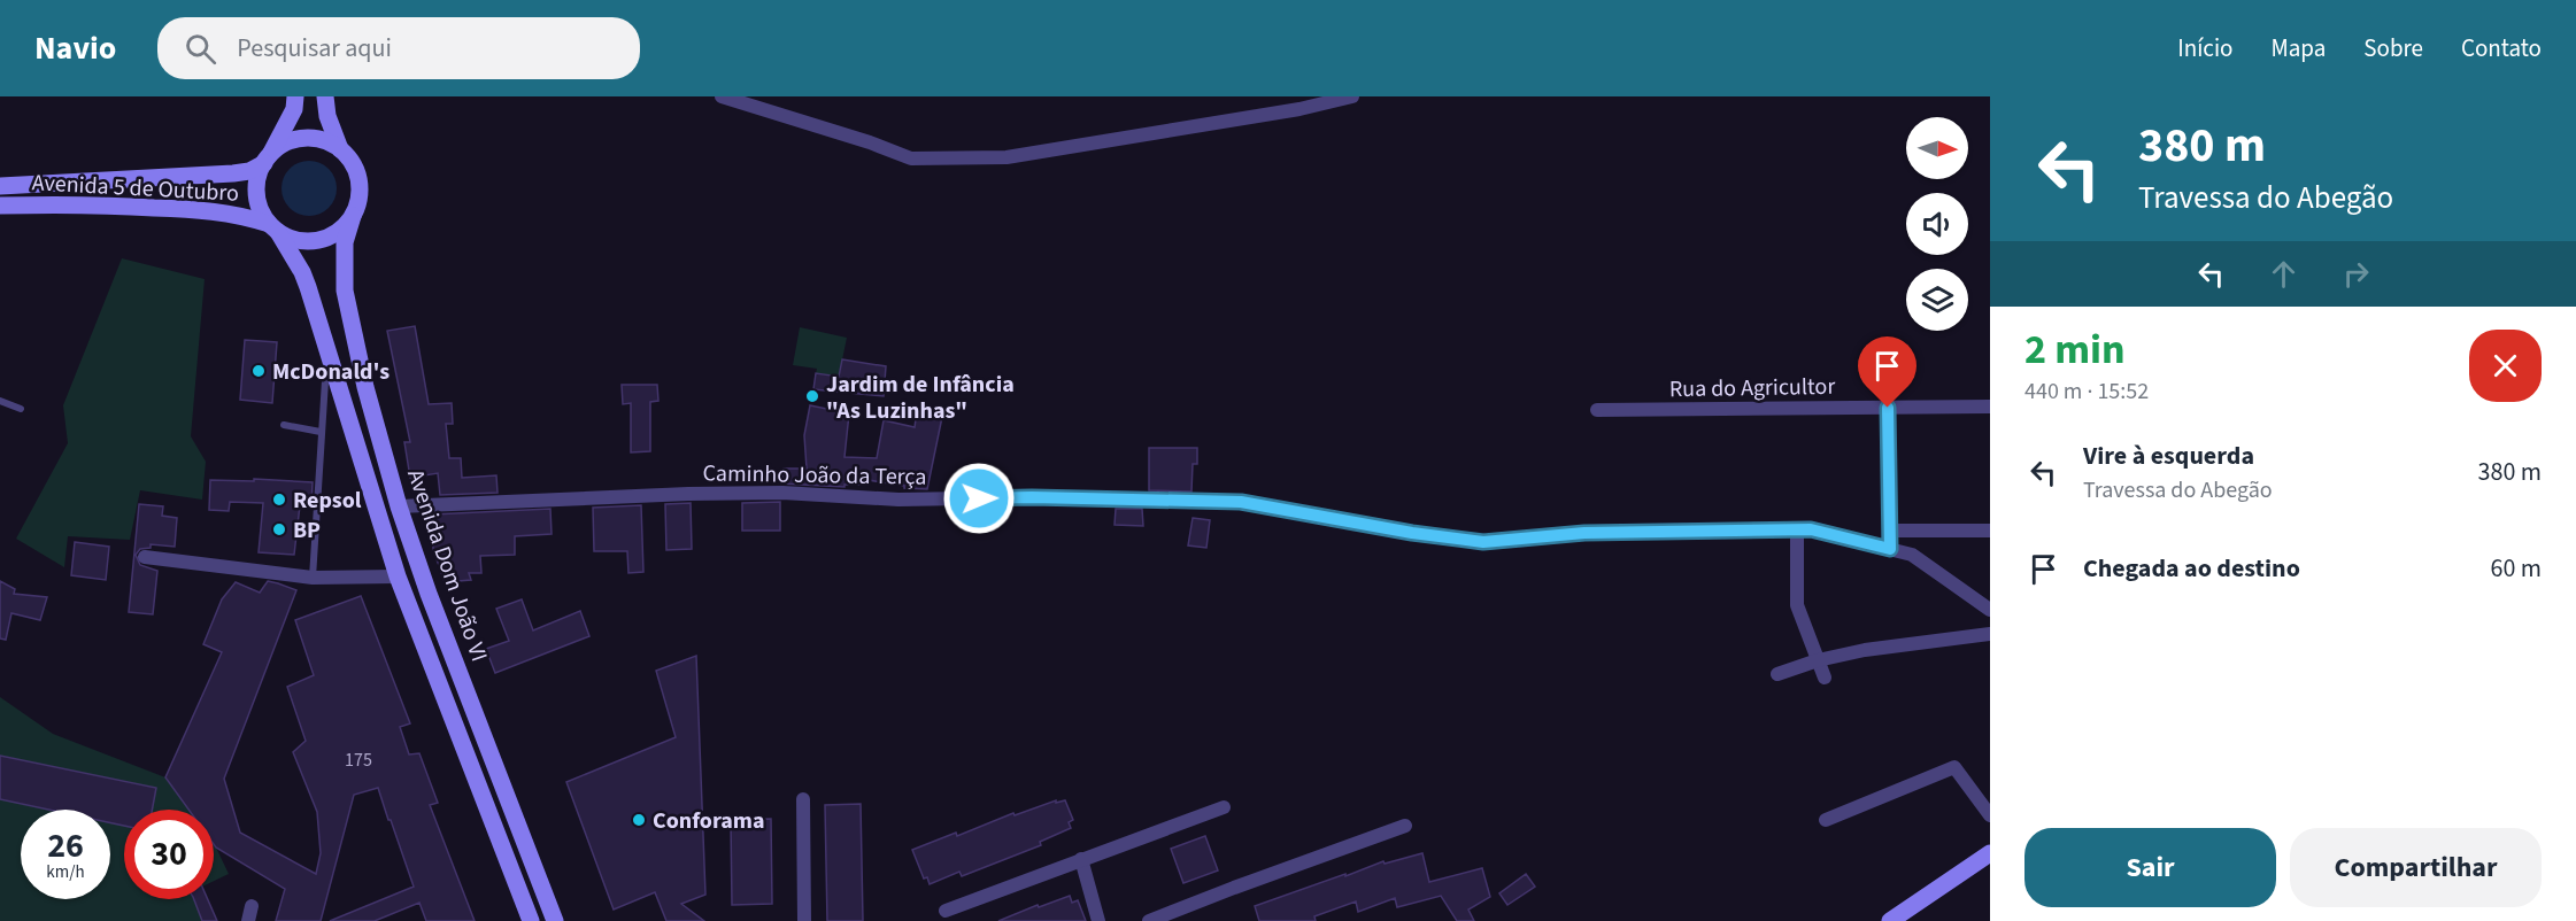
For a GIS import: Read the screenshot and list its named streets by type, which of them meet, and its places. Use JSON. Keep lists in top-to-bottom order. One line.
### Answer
{"streets":{"main road":["Avenida 5 de Outubro","Avenida Dom João VI"],"street":["Rua do Agricultor","Caminho João da Terça"]},"crossings":[["Avenida 5 de Outubro","Avenida Dom João VI"],["Caminho João da Terça","Avenida Dom João VI"]],"places":["McDonald's","Jardim de Infância \"As Luzinhas\"","Repsol","BP","Conforama"],"house_numbers":["175"],"north":"right","page":{"header":"Navio","search":"Pesquisar aqui","nav":["Início","Mapa","Sobre","Contato"],"turn":["380 m","Travessa do Abegão"],"heading":["2 min","440 m · 15:52"],"list":[{"name":"Vire à esquerda","note":"Travessa do Abegão","value":"380 m"},{"name":"Chegada ao destino","value":"60 m"}],"speed":"26 km/h","limit":"30","buttons":["Sair","Compartilhar"]}}
